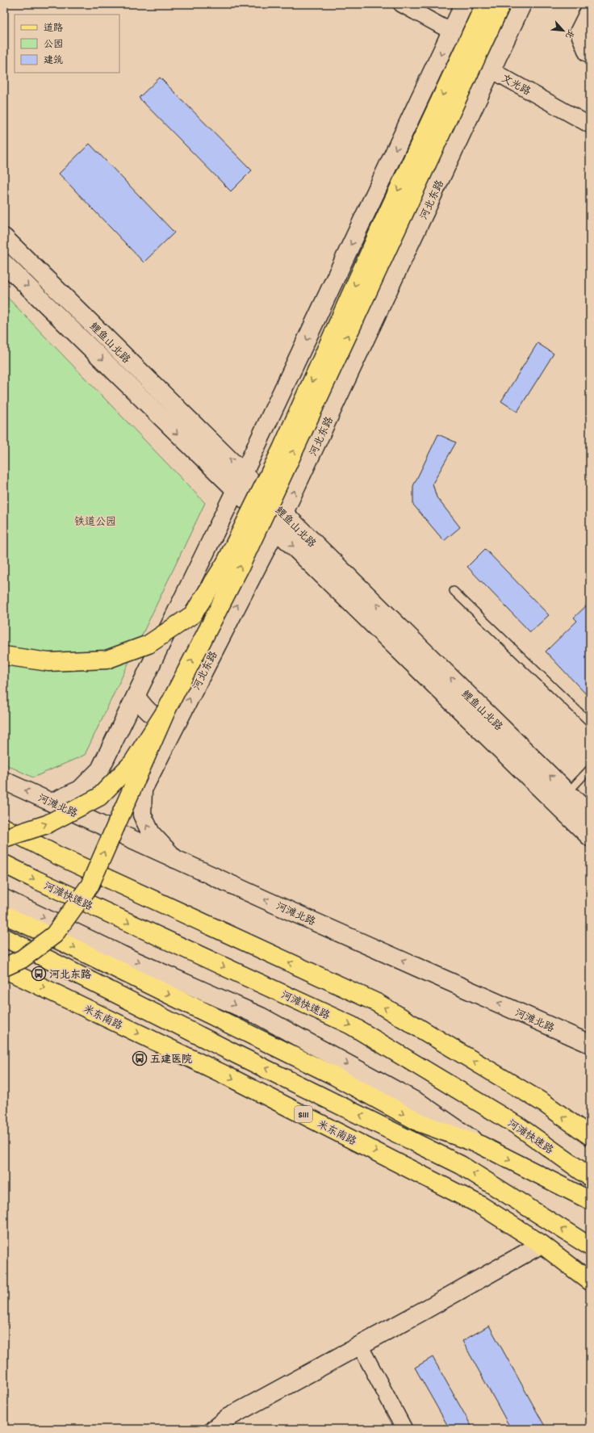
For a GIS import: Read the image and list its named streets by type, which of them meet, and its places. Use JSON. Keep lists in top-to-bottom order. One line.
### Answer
{"streets":{"main road":["河北东路","鲤鱼山北路","河滩北路","河滩快速路","米东南路","S111"],"street":["文光路"]},"crossings":[["文光路","河北东路"],["河北东路","鲤鱼山北路"],["河北东路","河滩北路"]],"parks":["铁道公园"],"places":{"bus stop":["河北东路","五建医院"]},"legend":["道路","公园","建筑"],"north":"bottom right"}
